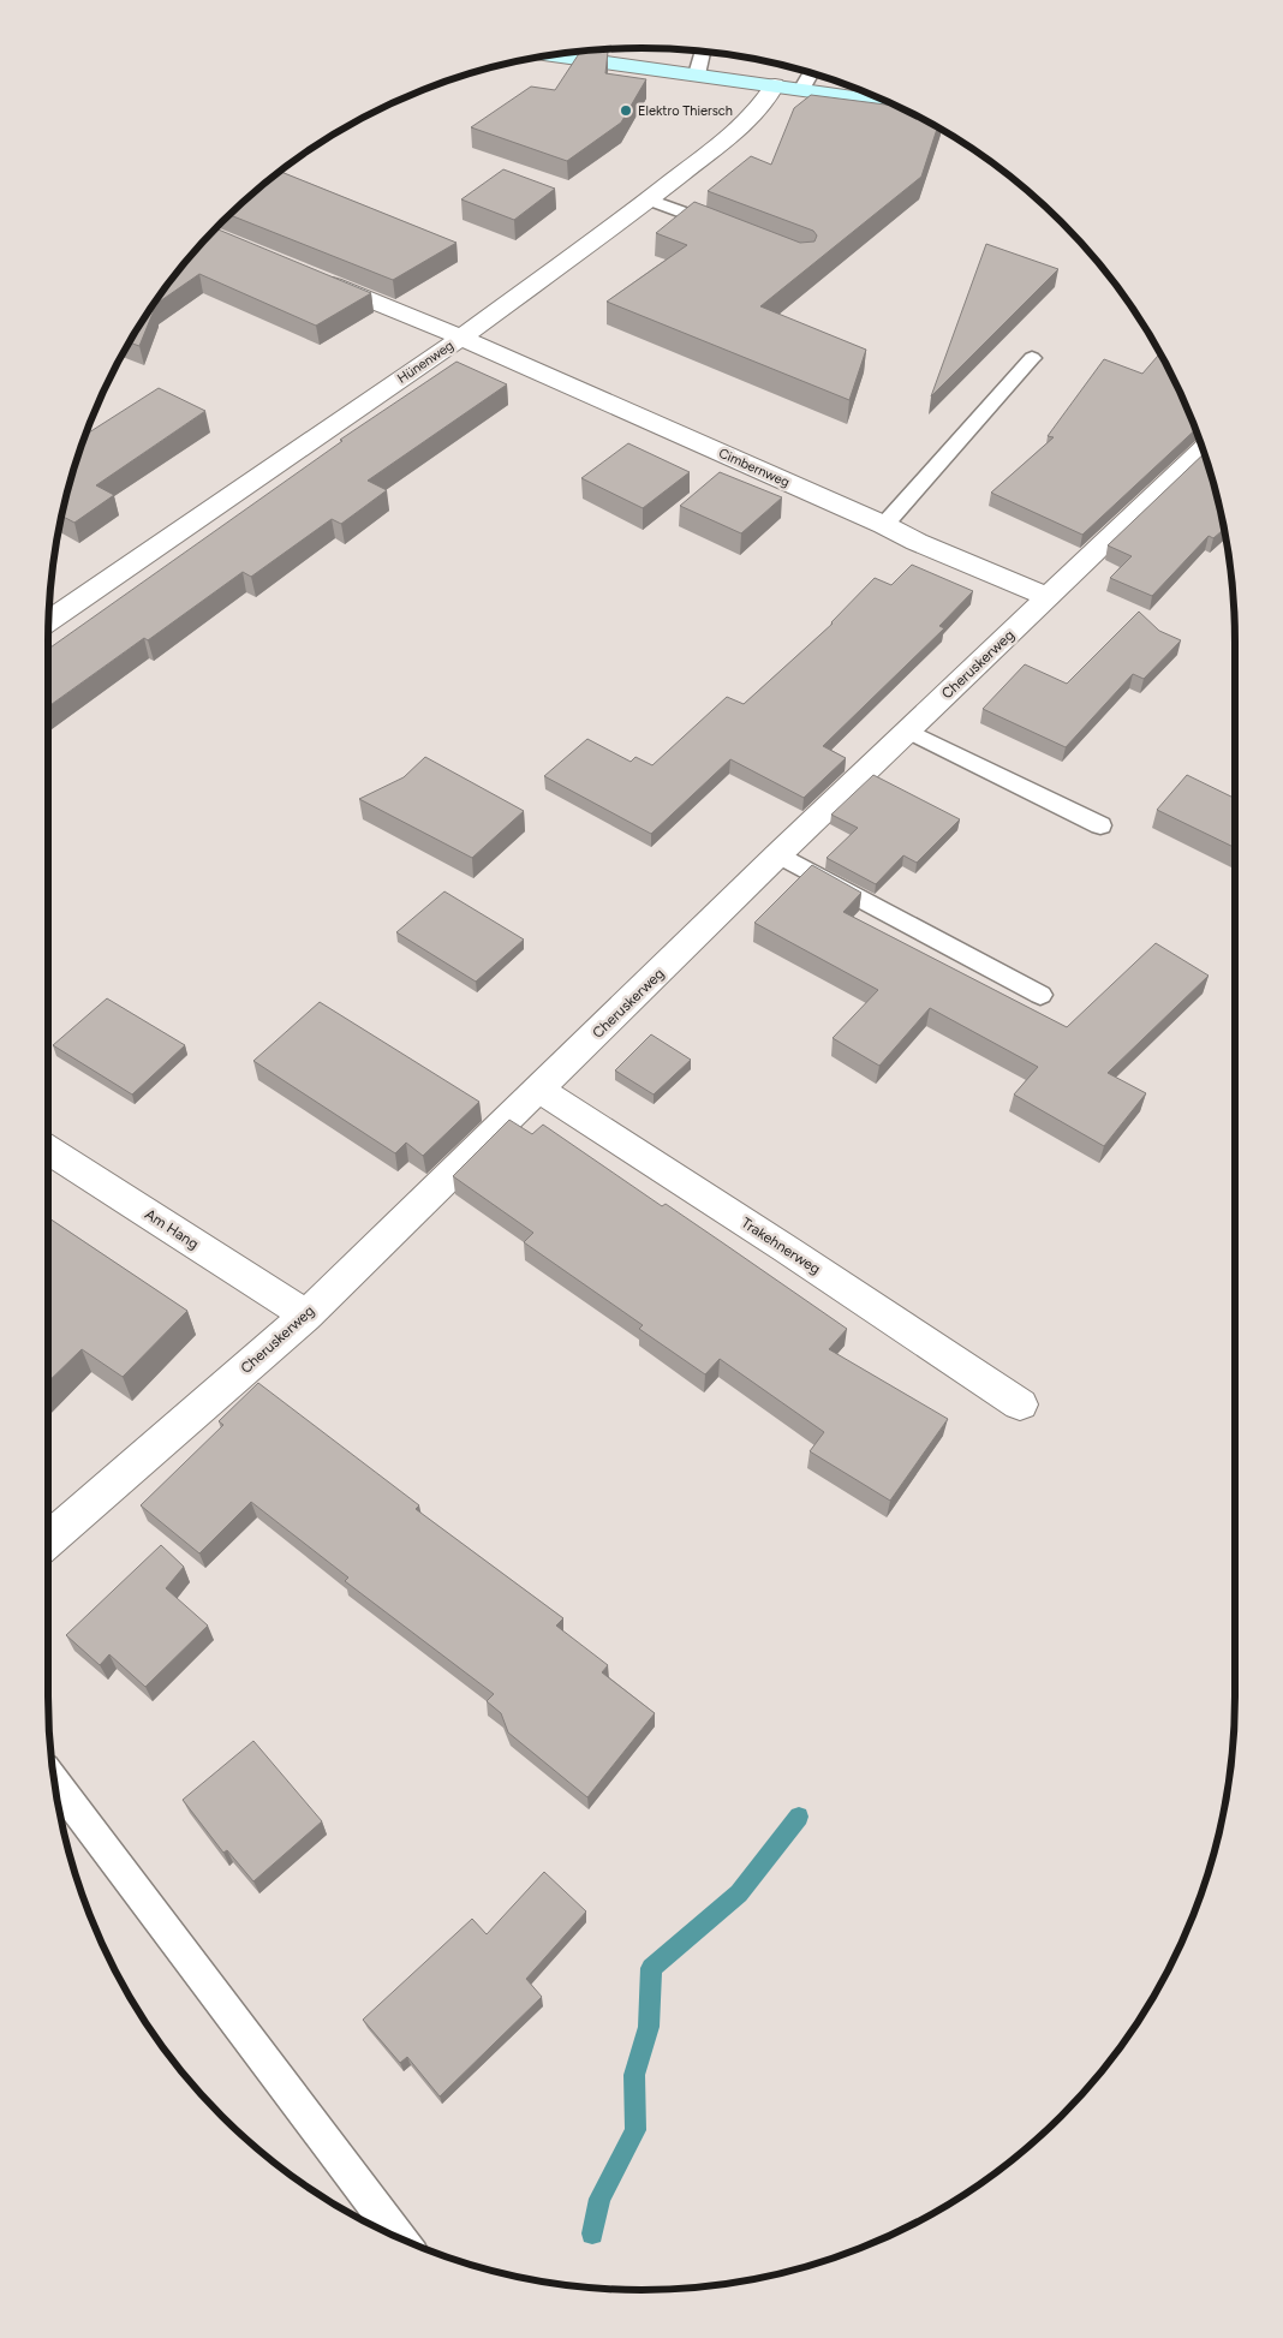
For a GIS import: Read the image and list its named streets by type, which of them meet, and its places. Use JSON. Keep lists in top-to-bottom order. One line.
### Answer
{"streets":{"street":["Hünenweg","Cimbernweg","Cheruskerweg","Am Hang","Trakehnerweg"]},"crossings":[["Hünenweg","Cimbernweg"],["Cimbernweg","Cheruskerweg"],["Cheruskerweg","Am Hang"],["Cheruskerweg","Trakehnerweg"]],"places":["Elektro Thiersch"]}
